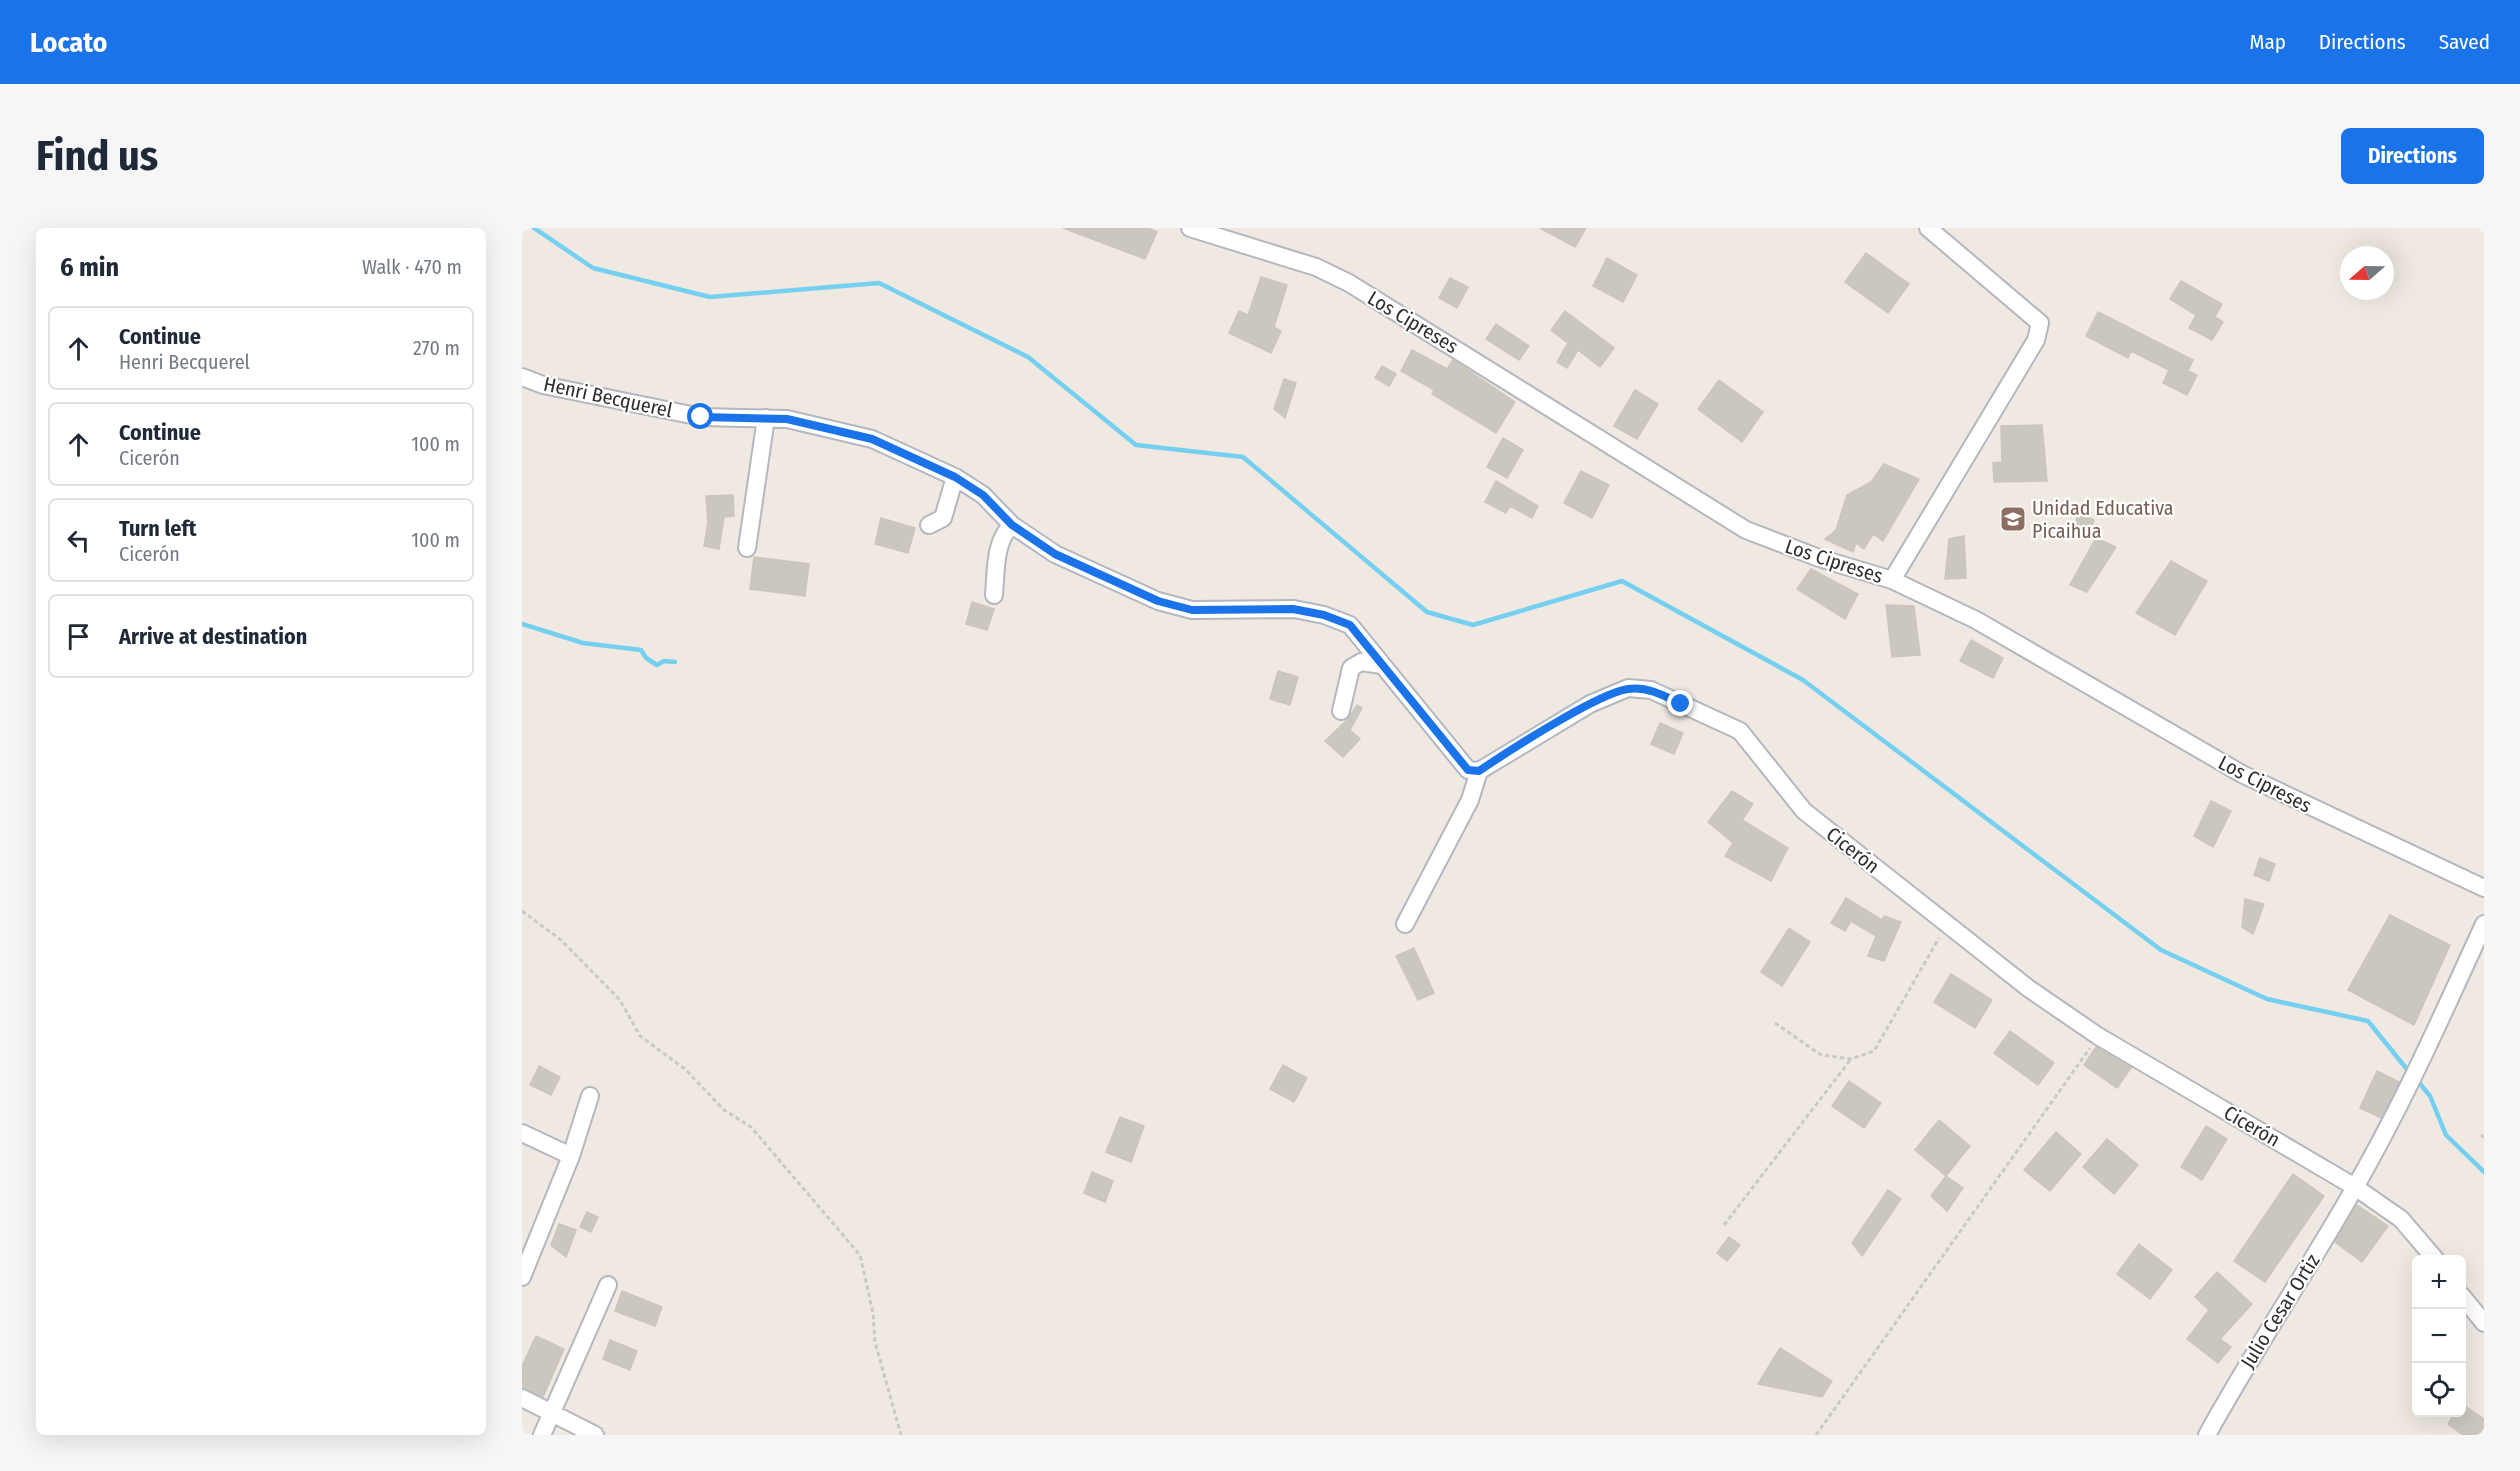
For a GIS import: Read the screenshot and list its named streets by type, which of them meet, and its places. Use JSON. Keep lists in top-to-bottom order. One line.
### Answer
{"streets":{"street":["Los Cipreses","Henri Becquerel","Cicerón","Julio Cesar Ortiz"]},"crossings":[["Cicerón","Julio Cesar Ortiz"]],"places":{"school or university":["Unidad Educativa Picaihua"]},"north":"left","page":{"header":"Locato","nav":["Map","Directions","Saved"],"buttons":"Directions","title":"Find us","heading":["6 min","Walk · 470 m"],"list":[["Continue","Henri Becquerel","270 m"],["Continue","Cicerón","100 m"],["Turn left","Cicerón","100 m"],"Arrive at destination"],"map_buttons":["+","−"]}}
